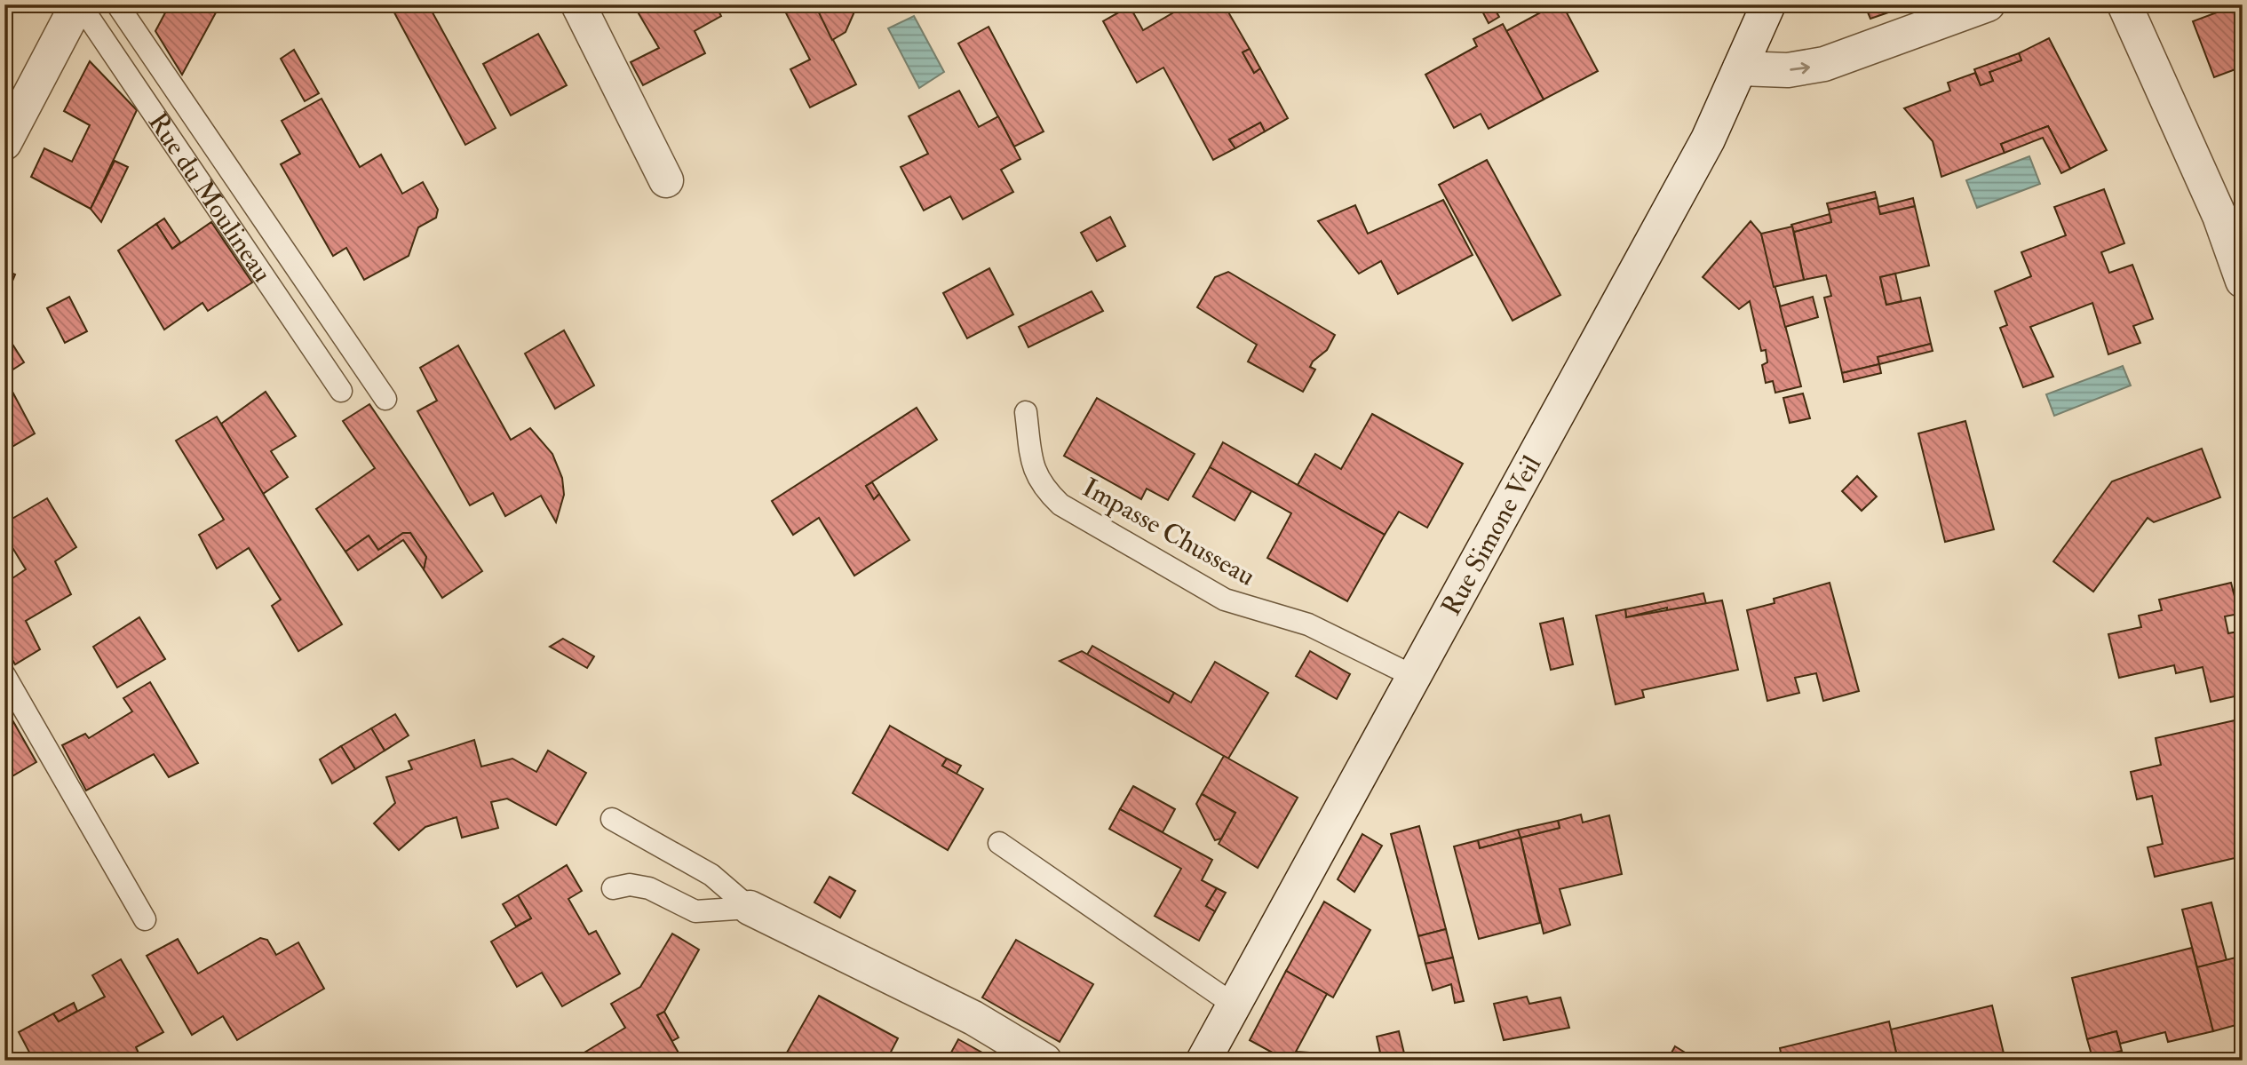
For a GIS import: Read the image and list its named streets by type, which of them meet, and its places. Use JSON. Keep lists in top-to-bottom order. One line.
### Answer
{"streets":{"street":["Rue du Moulineau","Rue Simone Veil"],"lane":["Impasse Chusseau"]},"crossings":[["Impasse Chusseau","Rue Simone Veil"]]}
